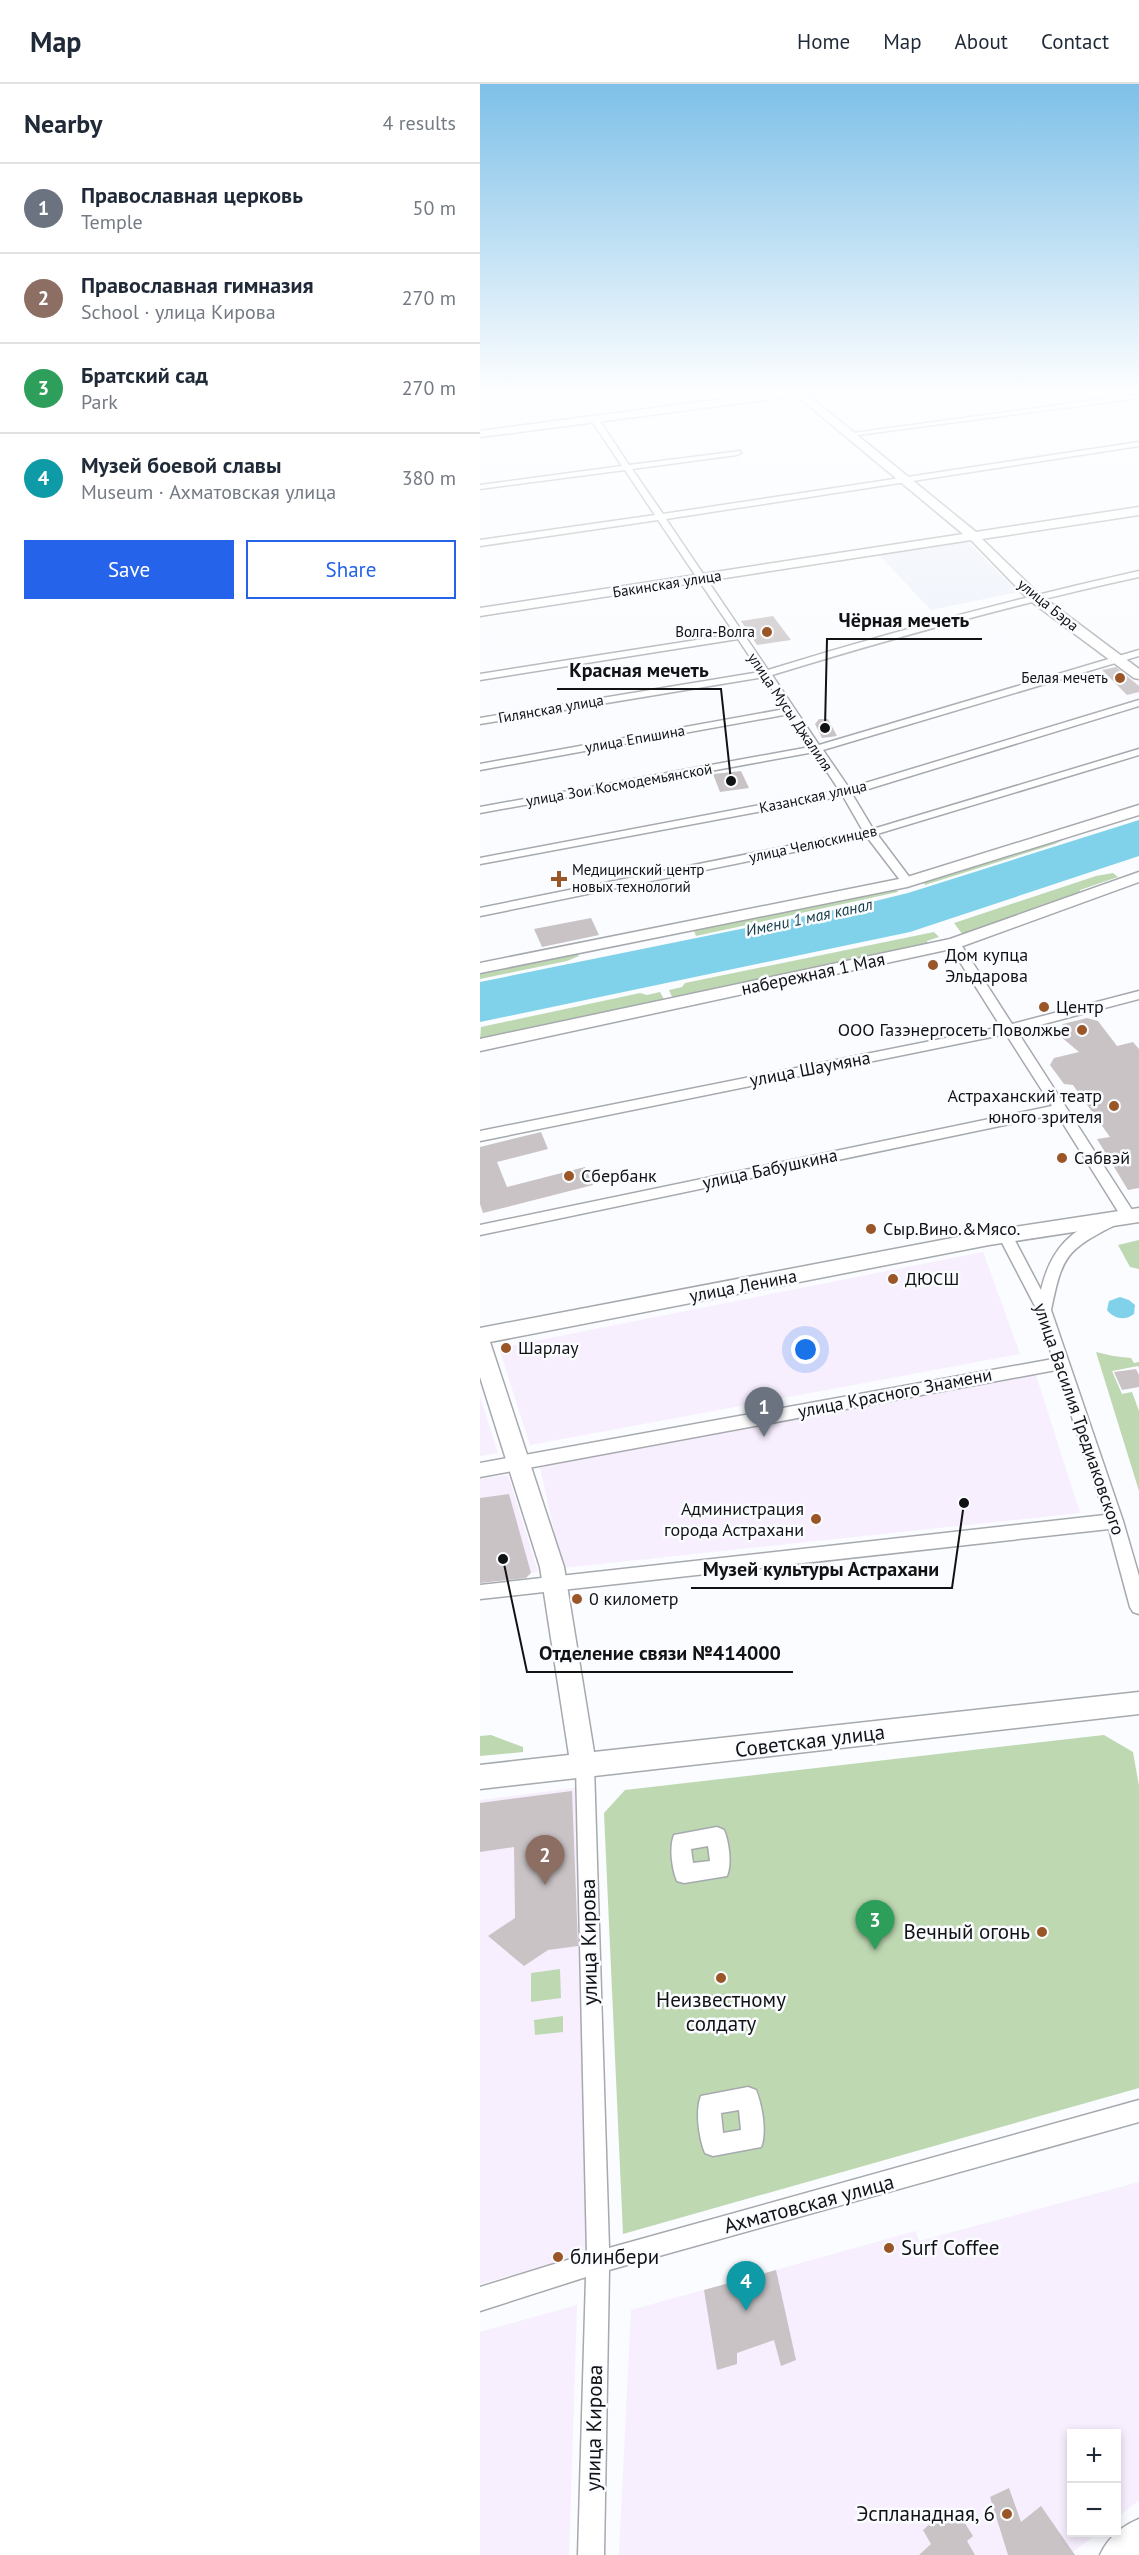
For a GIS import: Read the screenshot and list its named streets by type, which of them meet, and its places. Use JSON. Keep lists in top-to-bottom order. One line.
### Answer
{"streets":{"main road":["Бакинская улица","улица Бэра","набережная 1 Мая","улица Ленина","Советская улица","улица Кирова"],"street":["Гилянская улица","улица Мусы Джалиля","улица Епишина","улица Зои Космодемьянской","Казанская улица","улица Челюскинцев","улица Шаумяна","улица Бабушкина","улица Красного Знамени","улица Василия Тредиаковского","Ахматовская улица"]},"crossings":[["Бакинская улица","улица Бэра"],["Бакинская улица","улица Мусы Джалиля"],["улица Бэра","Гилянская улица"],["улица Бэра","улица Зои Космодемьянской"],["Гилянская улица","улица Мусы Джалиля"],["улица Мусы Джалиля","улица Епишина"],["улица Мусы Джалиля","улица Зои Космодемьянской"],["улица Мусы Джалиля","Казанская улица"],["улица Мусы Джалиля","улица Челюскинцев"],["улица Ленина","улица Василия Тредиаковского"],["улица Красного Знамени","улица Василия Тредиаковского"],["улица Красного Знамени","улица Кирова"],["Советская улица","улица Кирова"],["улица Кирова","Ахматовская улица"]],"water":["Имени 1 мая канал"],"places":{"other":["Волга-Волга","Белая мечеть","Чёрная мечеть","Красная мечеть","Дом купца Эльдарова","Центр","ООО Газэнергосеть Поволжье","Астраханский театр юного зрителя","Сабвэй","Сбербанк","Сыр.Вино.&Мясо.","ДЮСШ","Шарлау","Музей культуры Астрахани","Администрация города Астрахани","Отделение связи №414000","0 километр","Вечный огонь","Неизвестному солдату","Surf Coffee","блинбери","Эспланадная, 6"],"health":["Медицинский центр новых технологий"]},"page":{"header":"Map","nav":["Home","Map","About","Contact"],"heading":["Nearby","4 results"],"list":[{"mark":"1","name":"Православная церковь","note":"Temple","value":"50 m"},{"mark":"2","name":"Православная гимназия","note":"School · улица Кирова","value":"270 m"},{"mark":"3","name":"Братский сад","note":"Park","value":"270 m"},{"mark":"4","name":"Музей боевой славы","note":"Museum · Ахматовская улица","value":"380 m"}],"buttons":["Save","Share"],"pins":["1","2","3","4"],"map_buttons":["+","−"]}}
